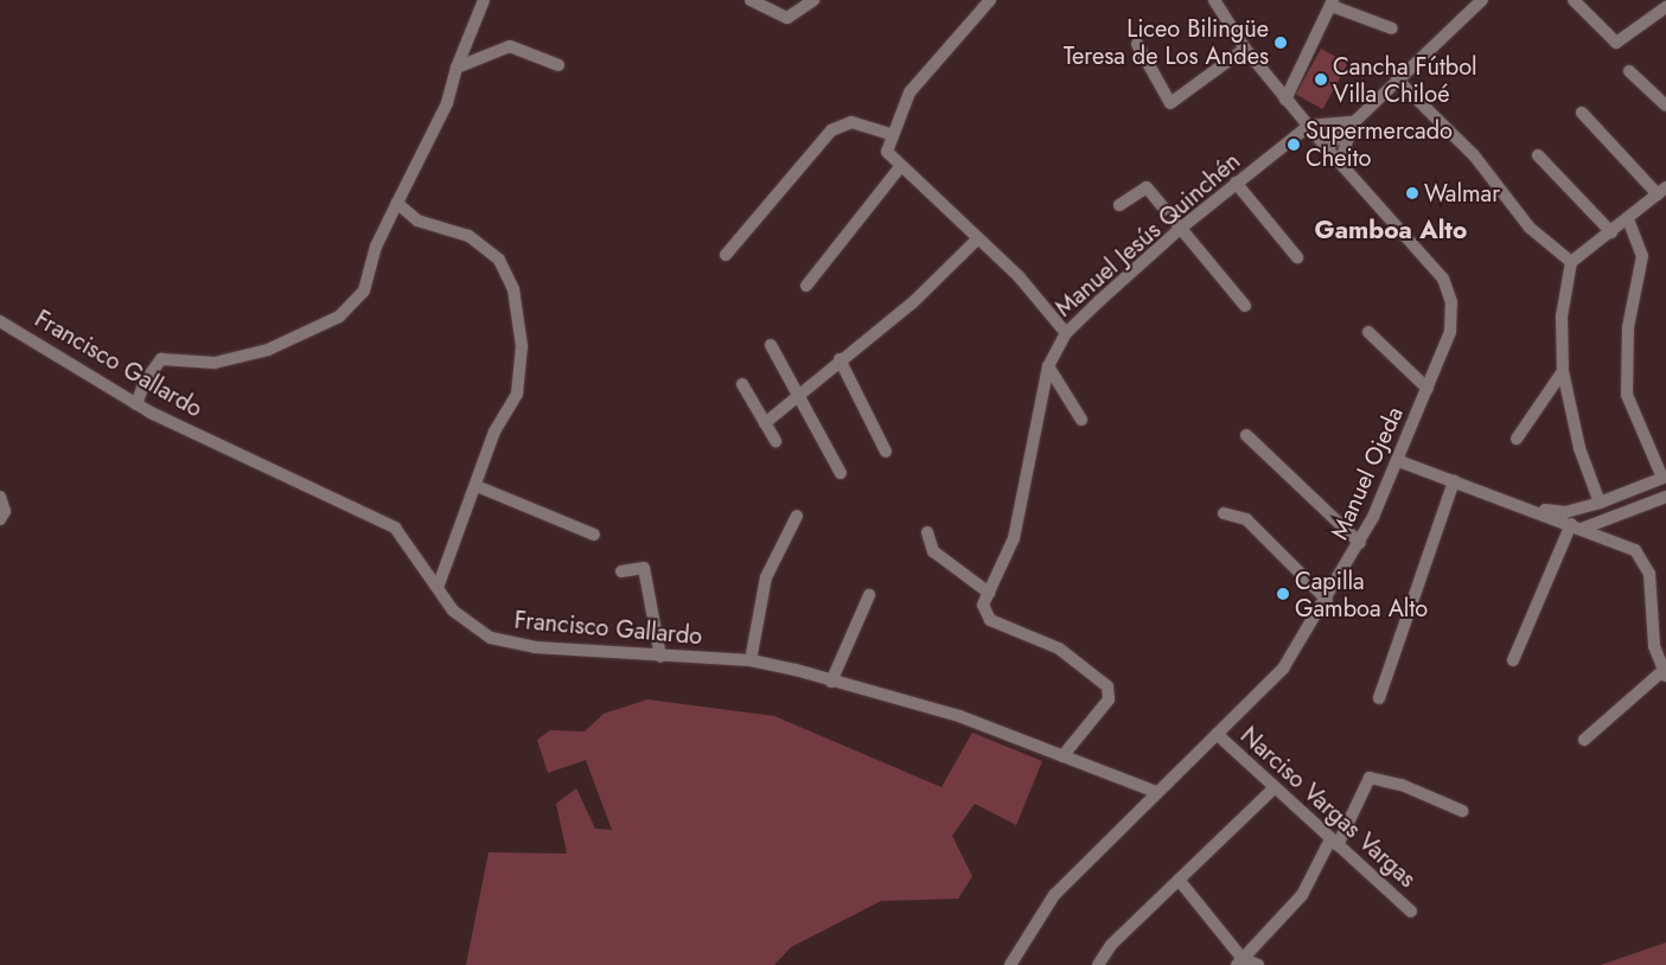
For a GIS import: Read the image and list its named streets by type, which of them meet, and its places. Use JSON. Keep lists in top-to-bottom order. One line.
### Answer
{"streets":{"street":["Manuel Jesús Quinchén","Francisco Gallardo","Manuel Ojeda","Narciso Vargas Vargas"]},"crossings":[["Manuel Jesús Quinchén","Francisco Gallardo"],["Manuel Jesús Quinchén","Manuel Ojeda"],["Francisco Gallardo","Manuel Ojeda"],["Manuel Ojeda","Narciso Vargas Vargas"]],"districts":["Gamboa Alto"],"places":["Liceo Bilingüe Teresa de Los Andes","Cancha Fútbol Villa Chiloé","Supermercado Cheito","Walmar","Capilla Gamboa Alto"]}
